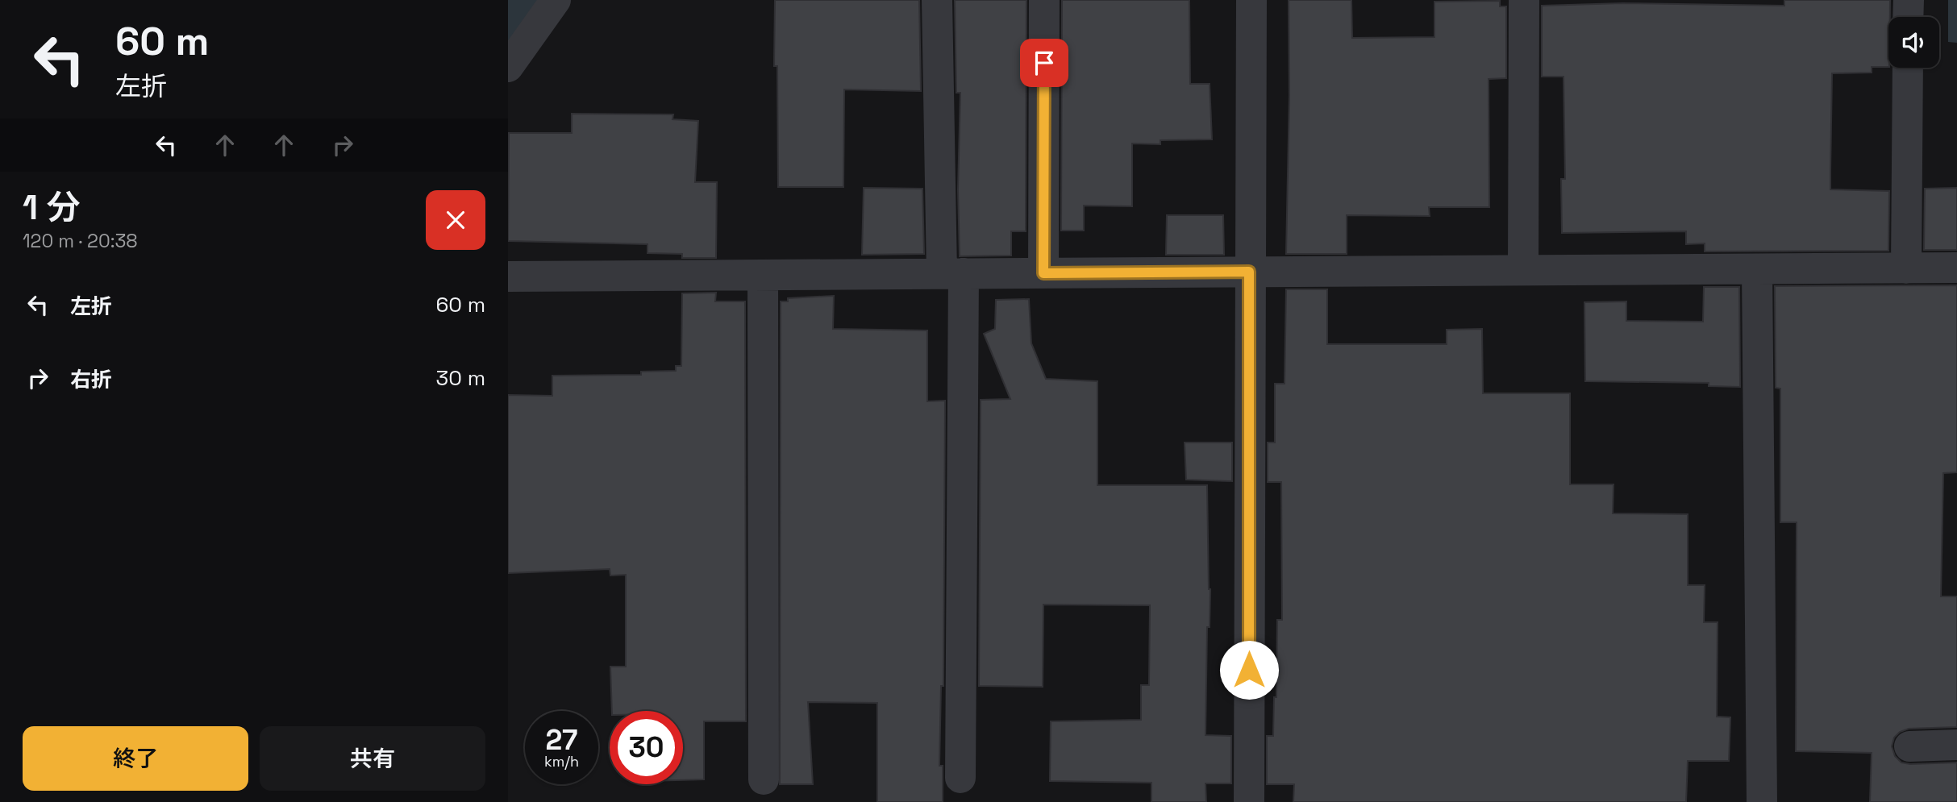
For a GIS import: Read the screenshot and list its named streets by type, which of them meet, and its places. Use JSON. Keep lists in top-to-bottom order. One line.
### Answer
{"page":{"turn":["60 m","左折"],"heading":["1 分","120 m · 20:38"],"list":[{"name":"左折","value":"60 m"},{"name":"右折","value":"30 m"}],"speed":"27 km/h","limit":"30","buttons":["終了","共有"]}}
